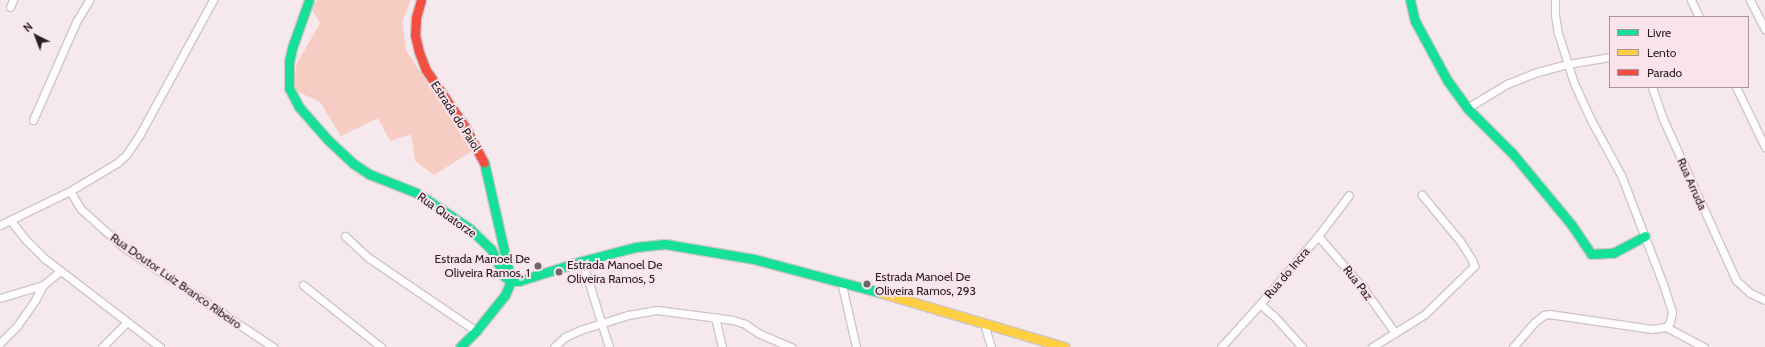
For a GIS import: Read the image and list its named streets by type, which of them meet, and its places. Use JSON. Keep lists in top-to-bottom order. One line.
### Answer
{"streets":{"street":["Estrada do Paiol","Rua Arruda","Rua Quatorze","Rua do Incra","Rua Doutor Luiz Branco Ribeiro","Rua Paz"]},"crossings":[["Estrada do Paiol","Rua Quatorze"],["Rua do Incra","Rua Paz"]],"places":["Estrada Manoel De Oliveira Ramos, 1","Estrada Manoel De Oliveira Ramos, 5","Estrada Manoel De Oliveira Ramos, 293"],"legend":["Livre","Lento","Parado"],"north":"top left"}
